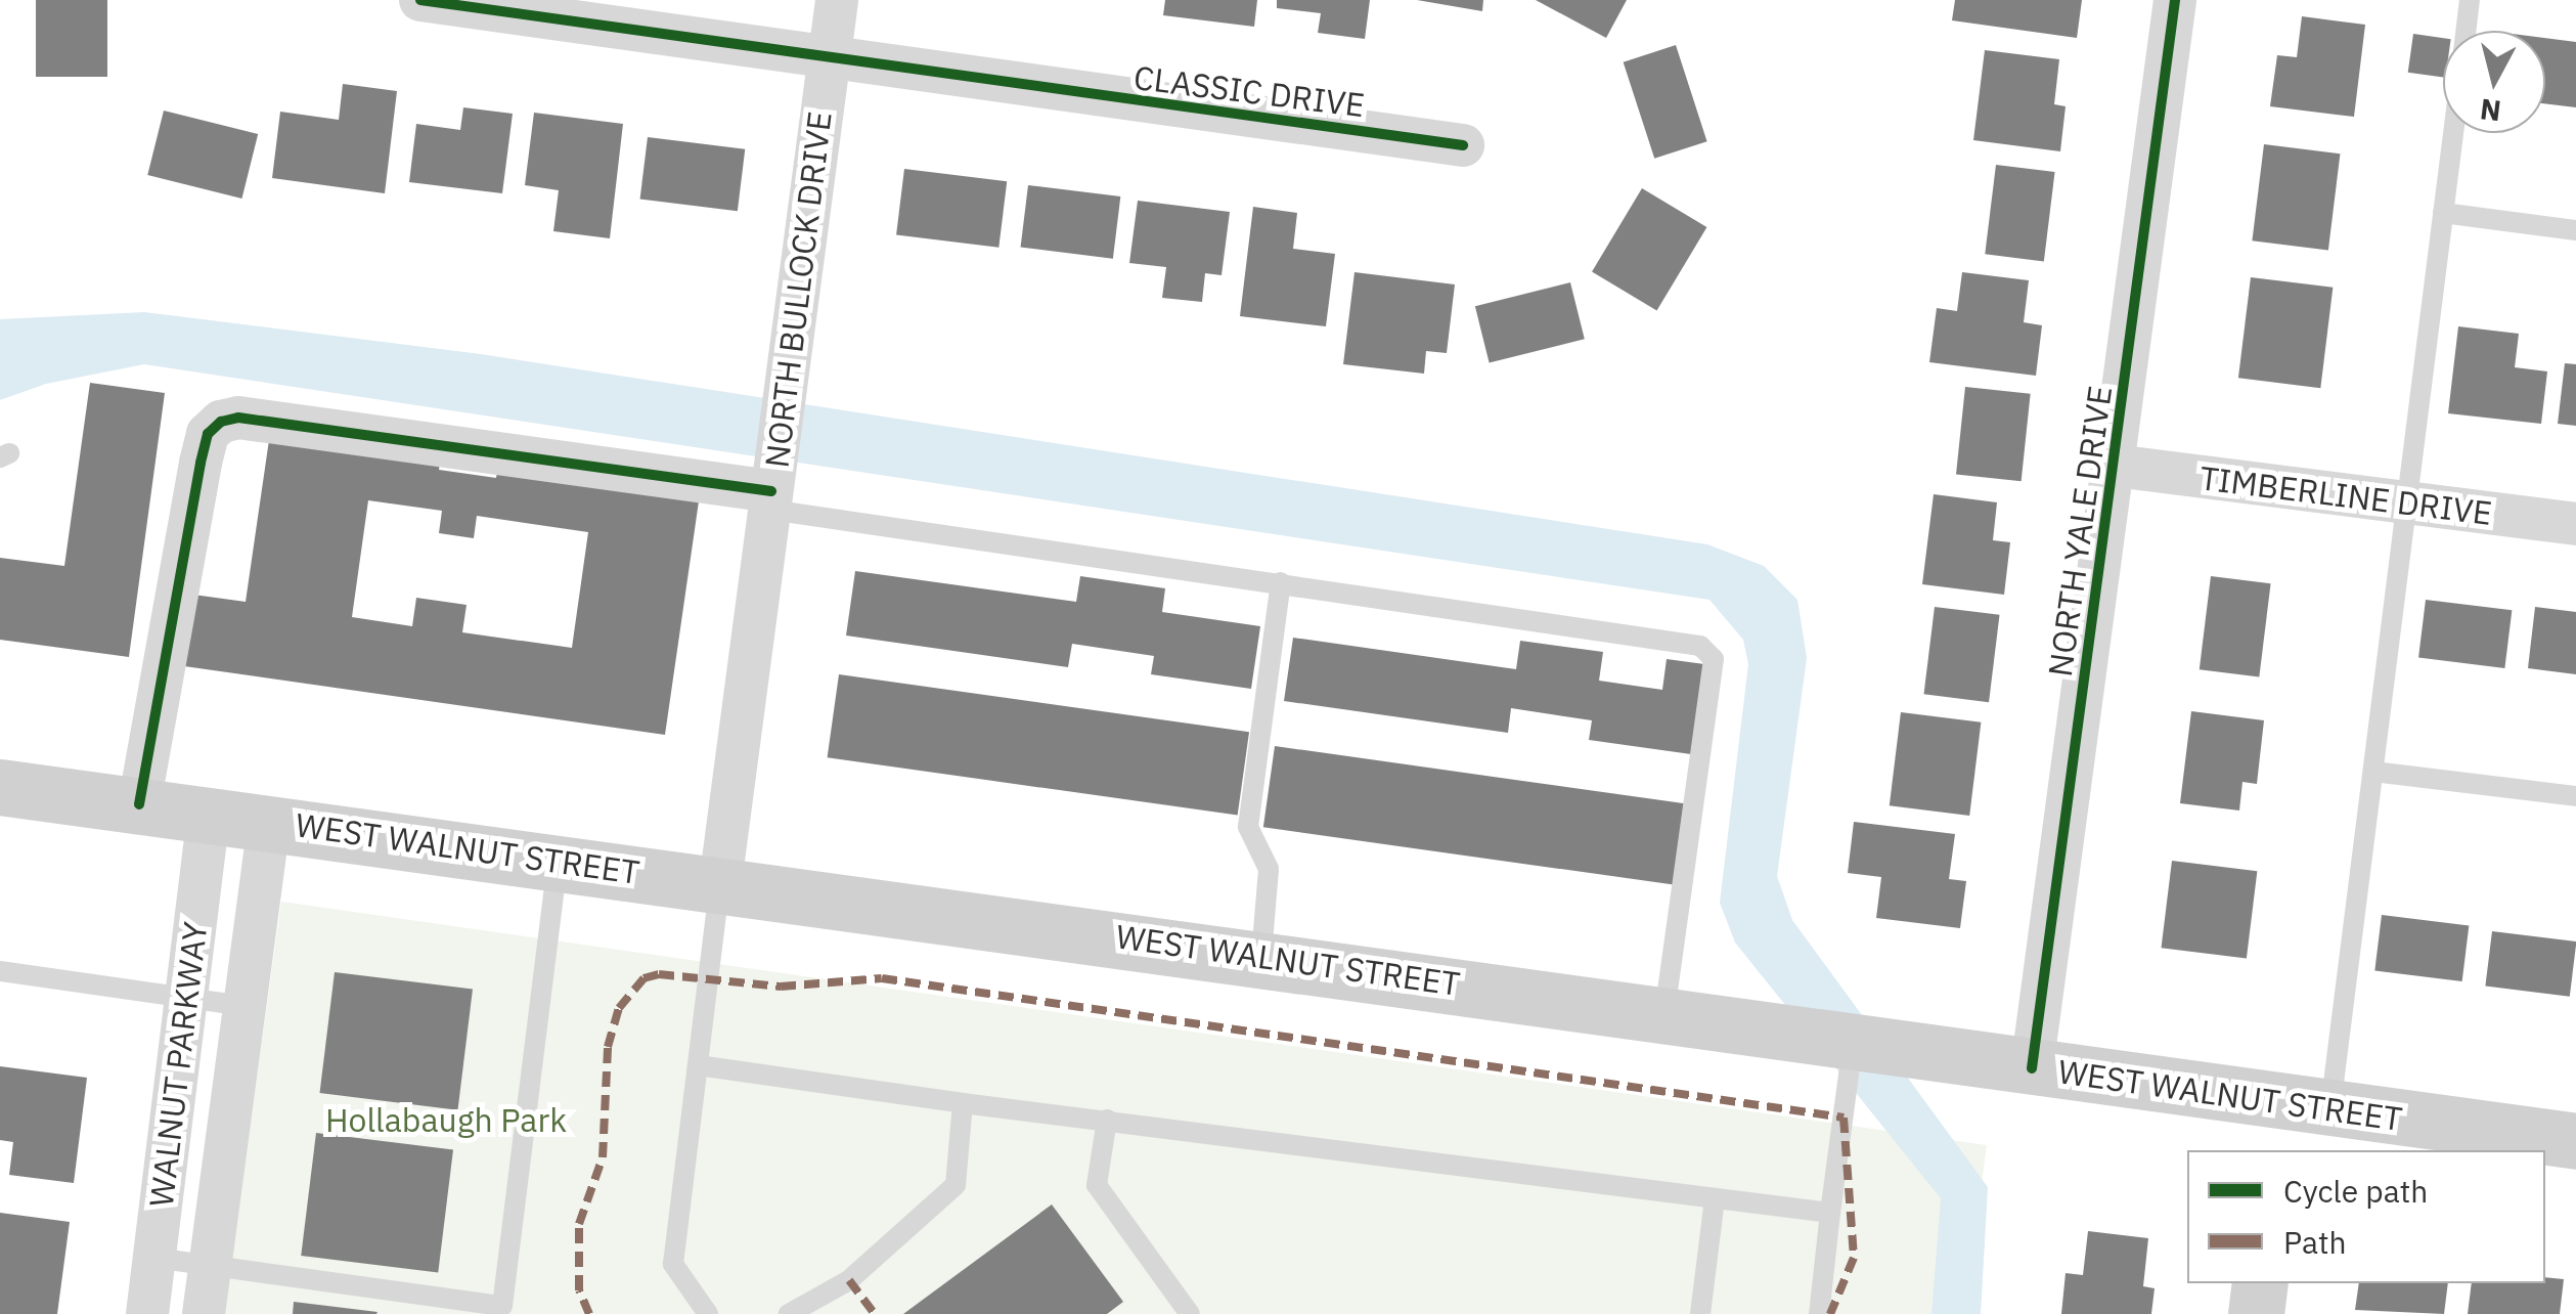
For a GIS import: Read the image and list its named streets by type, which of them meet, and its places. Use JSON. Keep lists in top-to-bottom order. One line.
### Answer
{"streets":{"main road":["WEST WALNUT STREET"],"street":["CLASSIC DRIVE","NORTH BULLOCK DRIVE","TIMBERLINE DRIVE","NORTH YALE DRIVE","WALNUT PARKWAY"]},"crossings":[["CLASSIC DRIVE","NORTH BULLOCK DRIVE"],["NORTH BULLOCK DRIVE","WEST WALNUT STREET"],["TIMBERLINE DRIVE","NORTH YALE DRIVE"],["NORTH YALE DRIVE","WEST WALNUT STREET"],["WEST WALNUT STREET","WALNUT PARKWAY"]],"parks":["Hollabaugh Park"],"legend":["Cycle path","Path"],"north":"bottom"}
